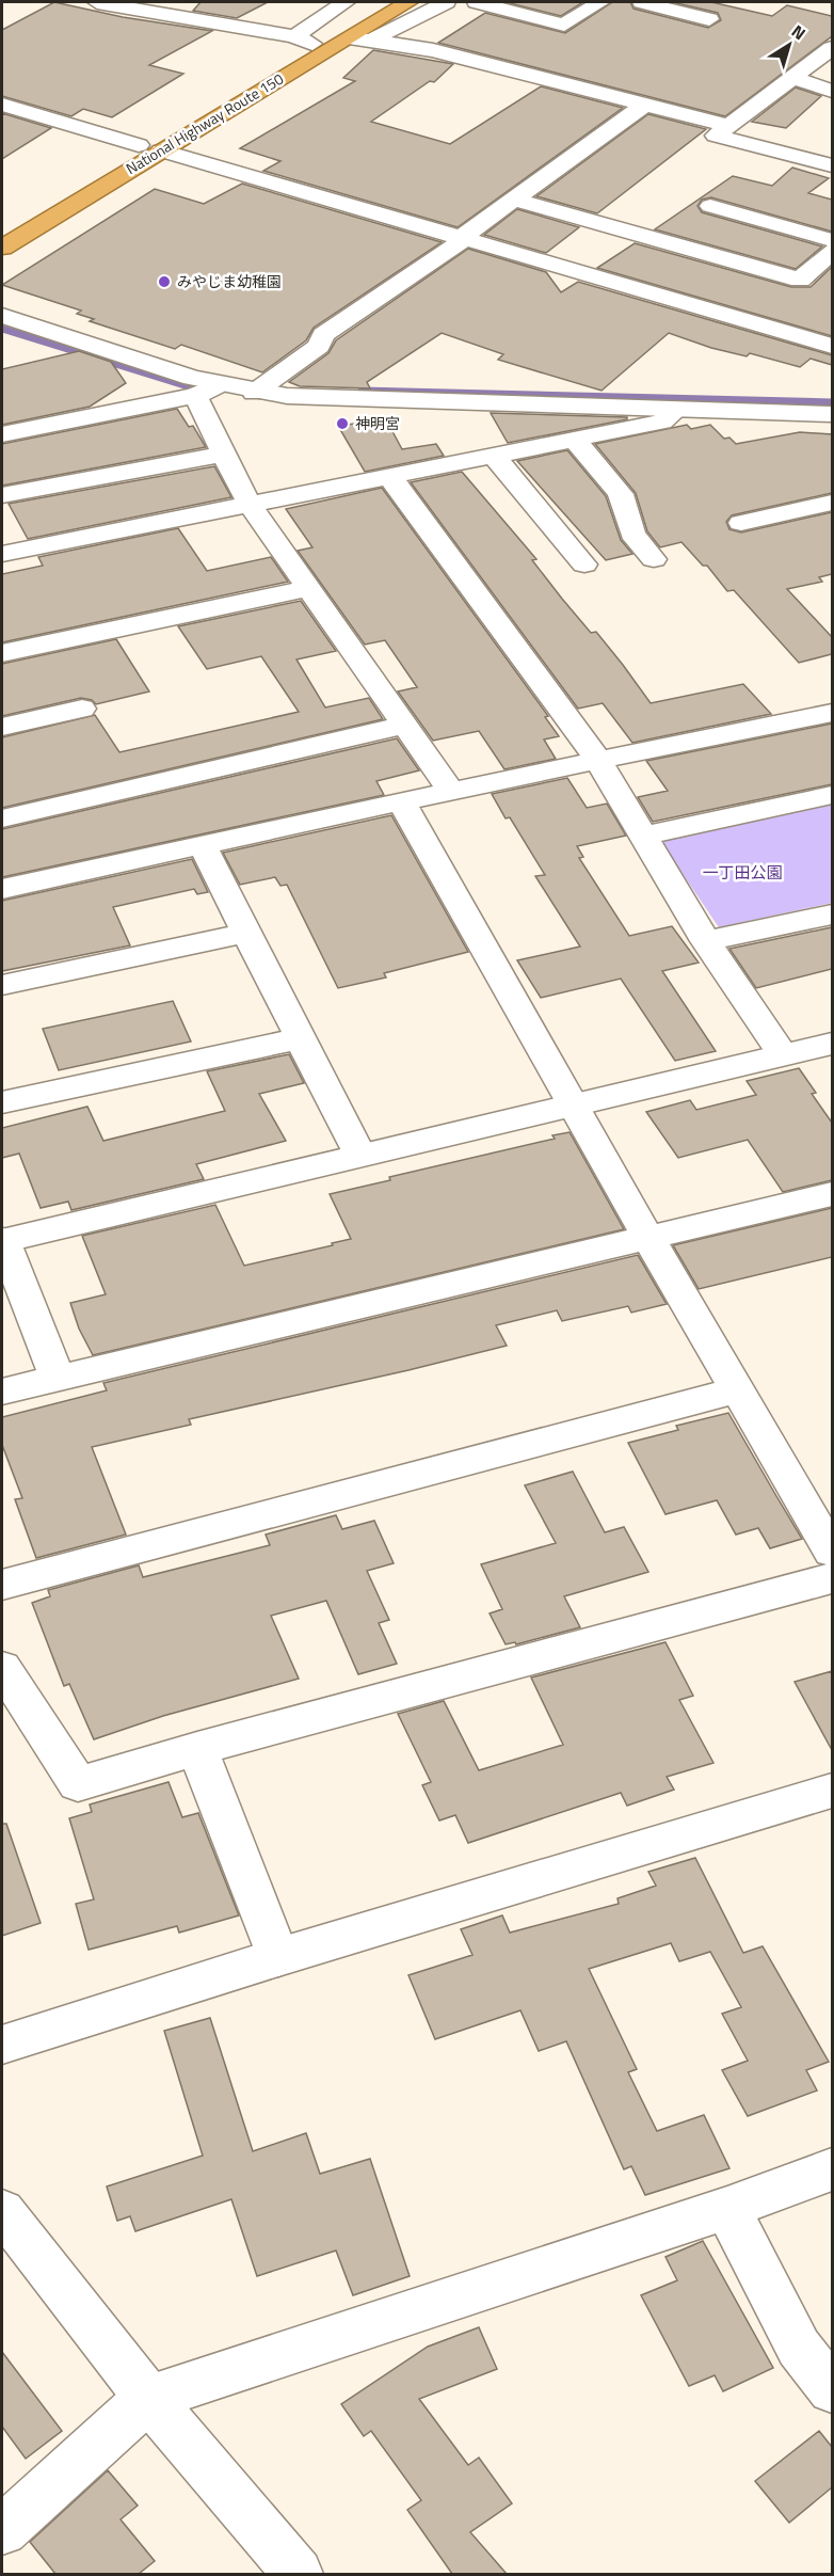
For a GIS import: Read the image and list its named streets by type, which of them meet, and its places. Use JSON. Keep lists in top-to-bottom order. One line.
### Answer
{"streets":{"highway":["National Highway Route 150"]},"parks":["一丁田公園"],"places":["みやじま幼稚園","神明宮"],"north":"top right"}
